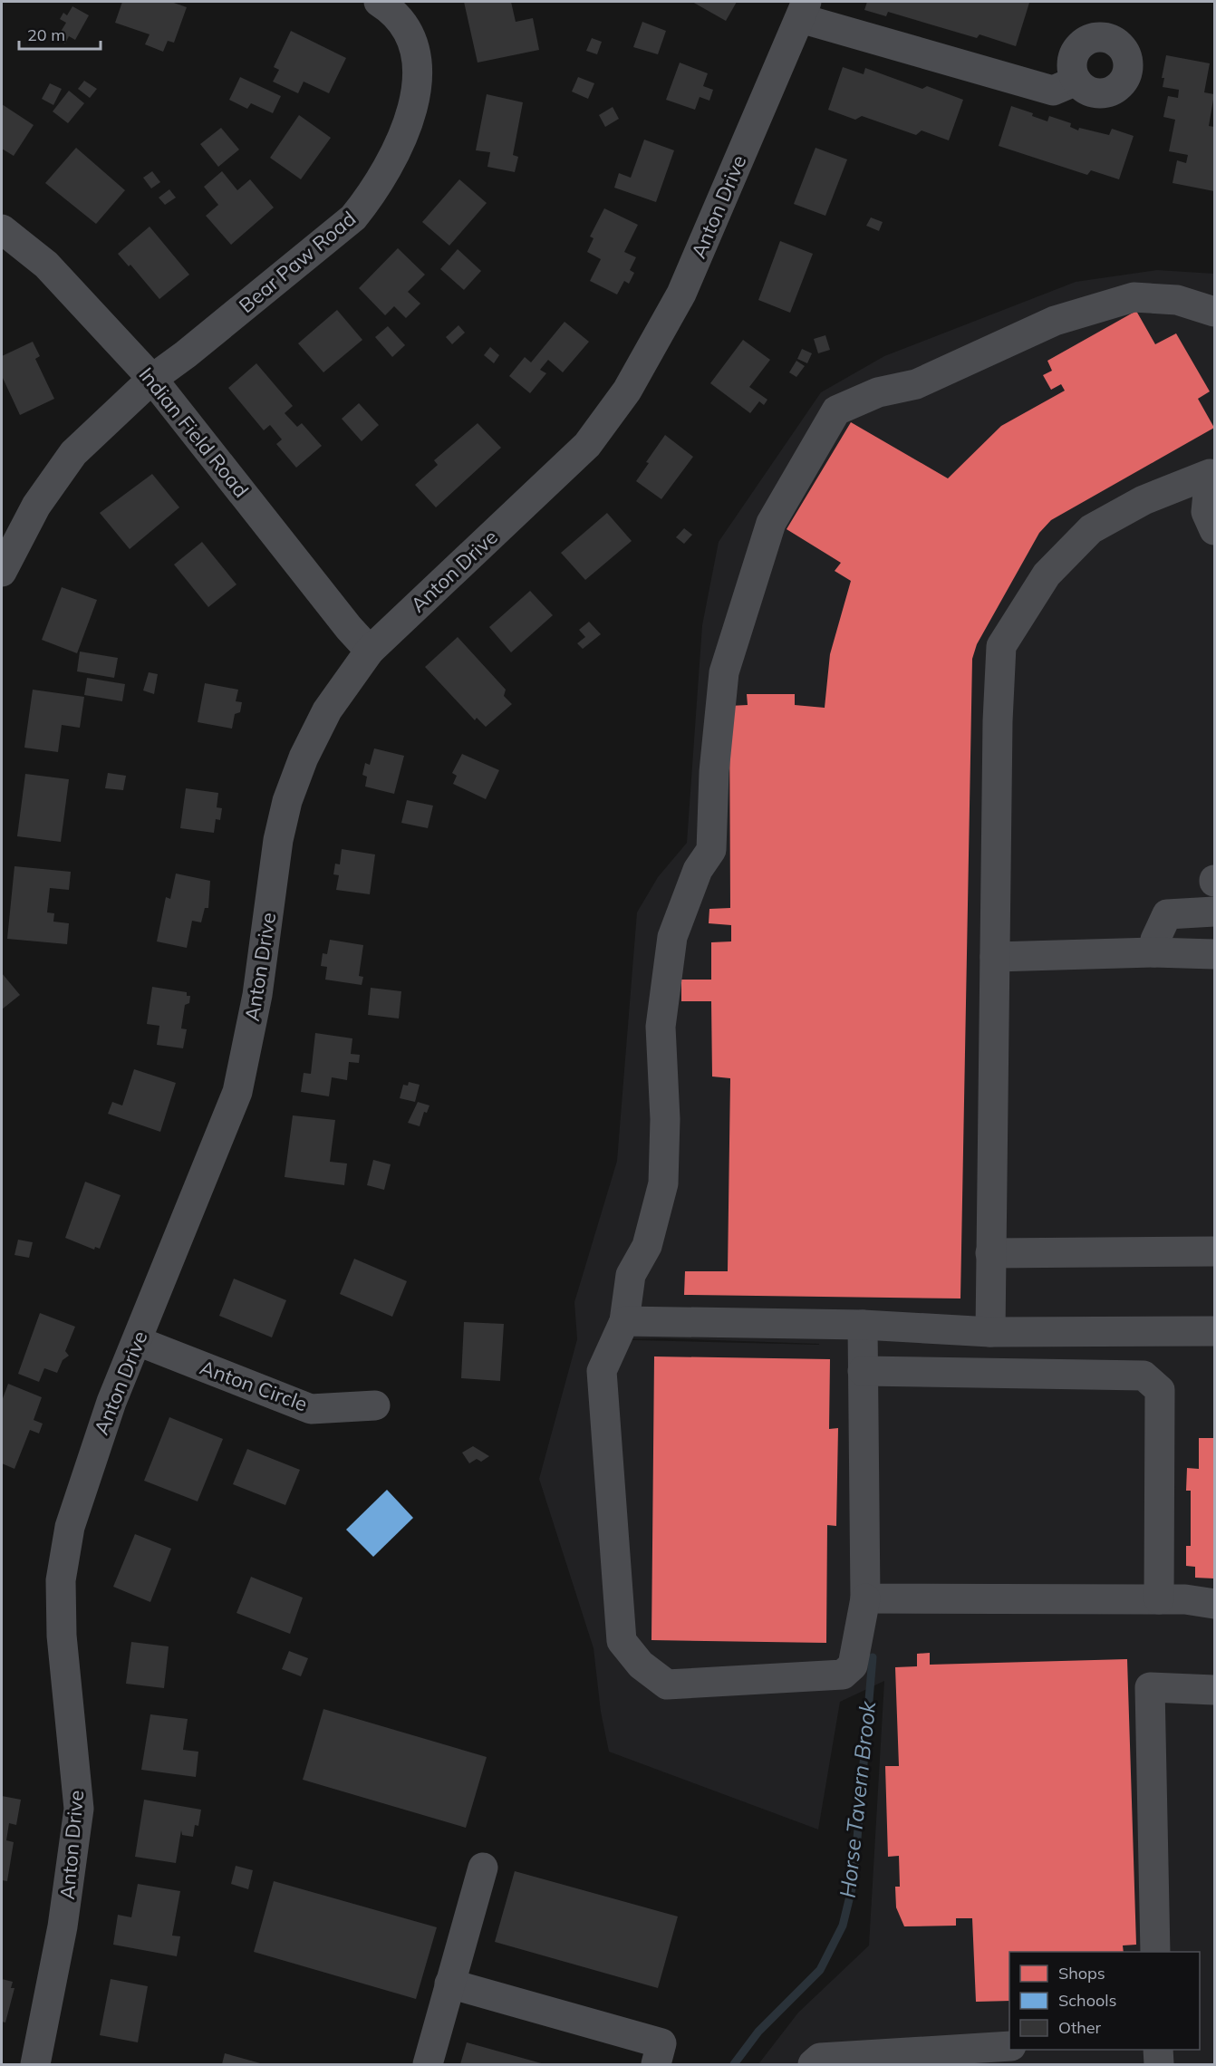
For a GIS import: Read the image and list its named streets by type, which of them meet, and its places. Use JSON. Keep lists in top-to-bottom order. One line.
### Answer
{"streets":{"street":["Anton Drive","Bear Paw Road","Indian Field Road","Anton Circle"]},"crossings":[["Anton Drive","Indian Field Road"],["Anton Drive","Anton Circle"],["Bear Paw Road","Indian Field Road"]],"water":["Horse Tavern Brook"],"legend":["Shops","Schools","Other"],"scale_bar":"20 m"}
